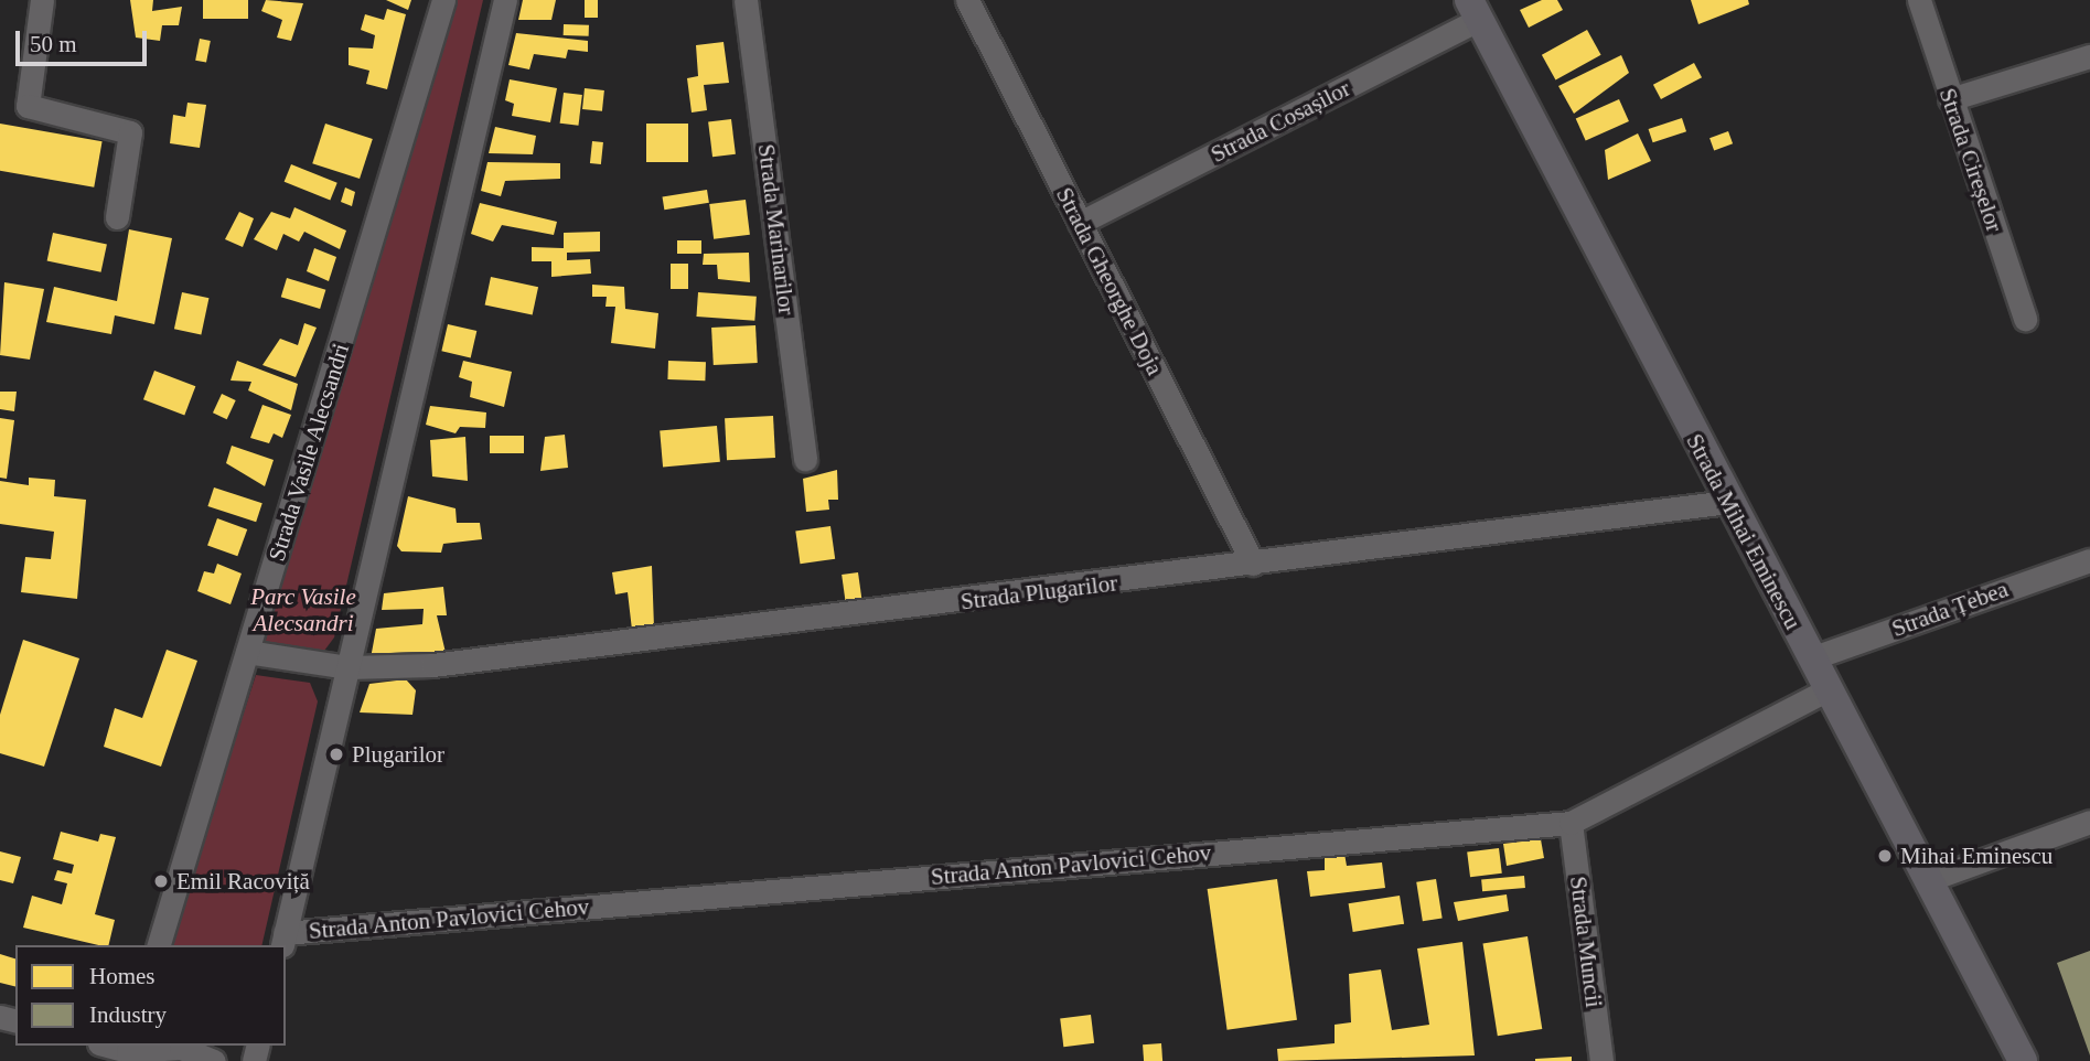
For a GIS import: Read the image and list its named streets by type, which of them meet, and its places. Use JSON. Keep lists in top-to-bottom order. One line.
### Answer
{"streets":{"main road":["Strada Mihai Eminescu"],"street":["Strada Cosașilor","Strada Cireșelor","Strada Marinarilor","Strada Gheorghe Doja","Strada Vasile Alecsandri","Strada Plugarilor","Strada Țebea","Strada Anton Pavlovici Cehov","Strada Muncii"]},"crossings":[["Strada Cosașilor","Strada Gheorghe Doja"],["Strada Cosașilor","Strada Mihai Eminescu"],["Strada Gheorghe Doja","Strada Plugarilor"],["Strada Vasile Alecsandri","Strada Plugarilor"],["Strada Mihai Eminescu","Strada Plugarilor"],["Strada Mihai Eminescu","Strada Țebea"],["Strada Mihai Eminescu","Strada Anton Pavlovici Cehov"],["Strada Anton Pavlovici Cehov","Strada Muncii"]],"parks":["Parc Vasile Alecsandri"],"places":["Plugarilor","Mihai Eminescu","Emil Racoviță"],"legend":["Homes","Industry"],"scale_bar":"50 m"}
